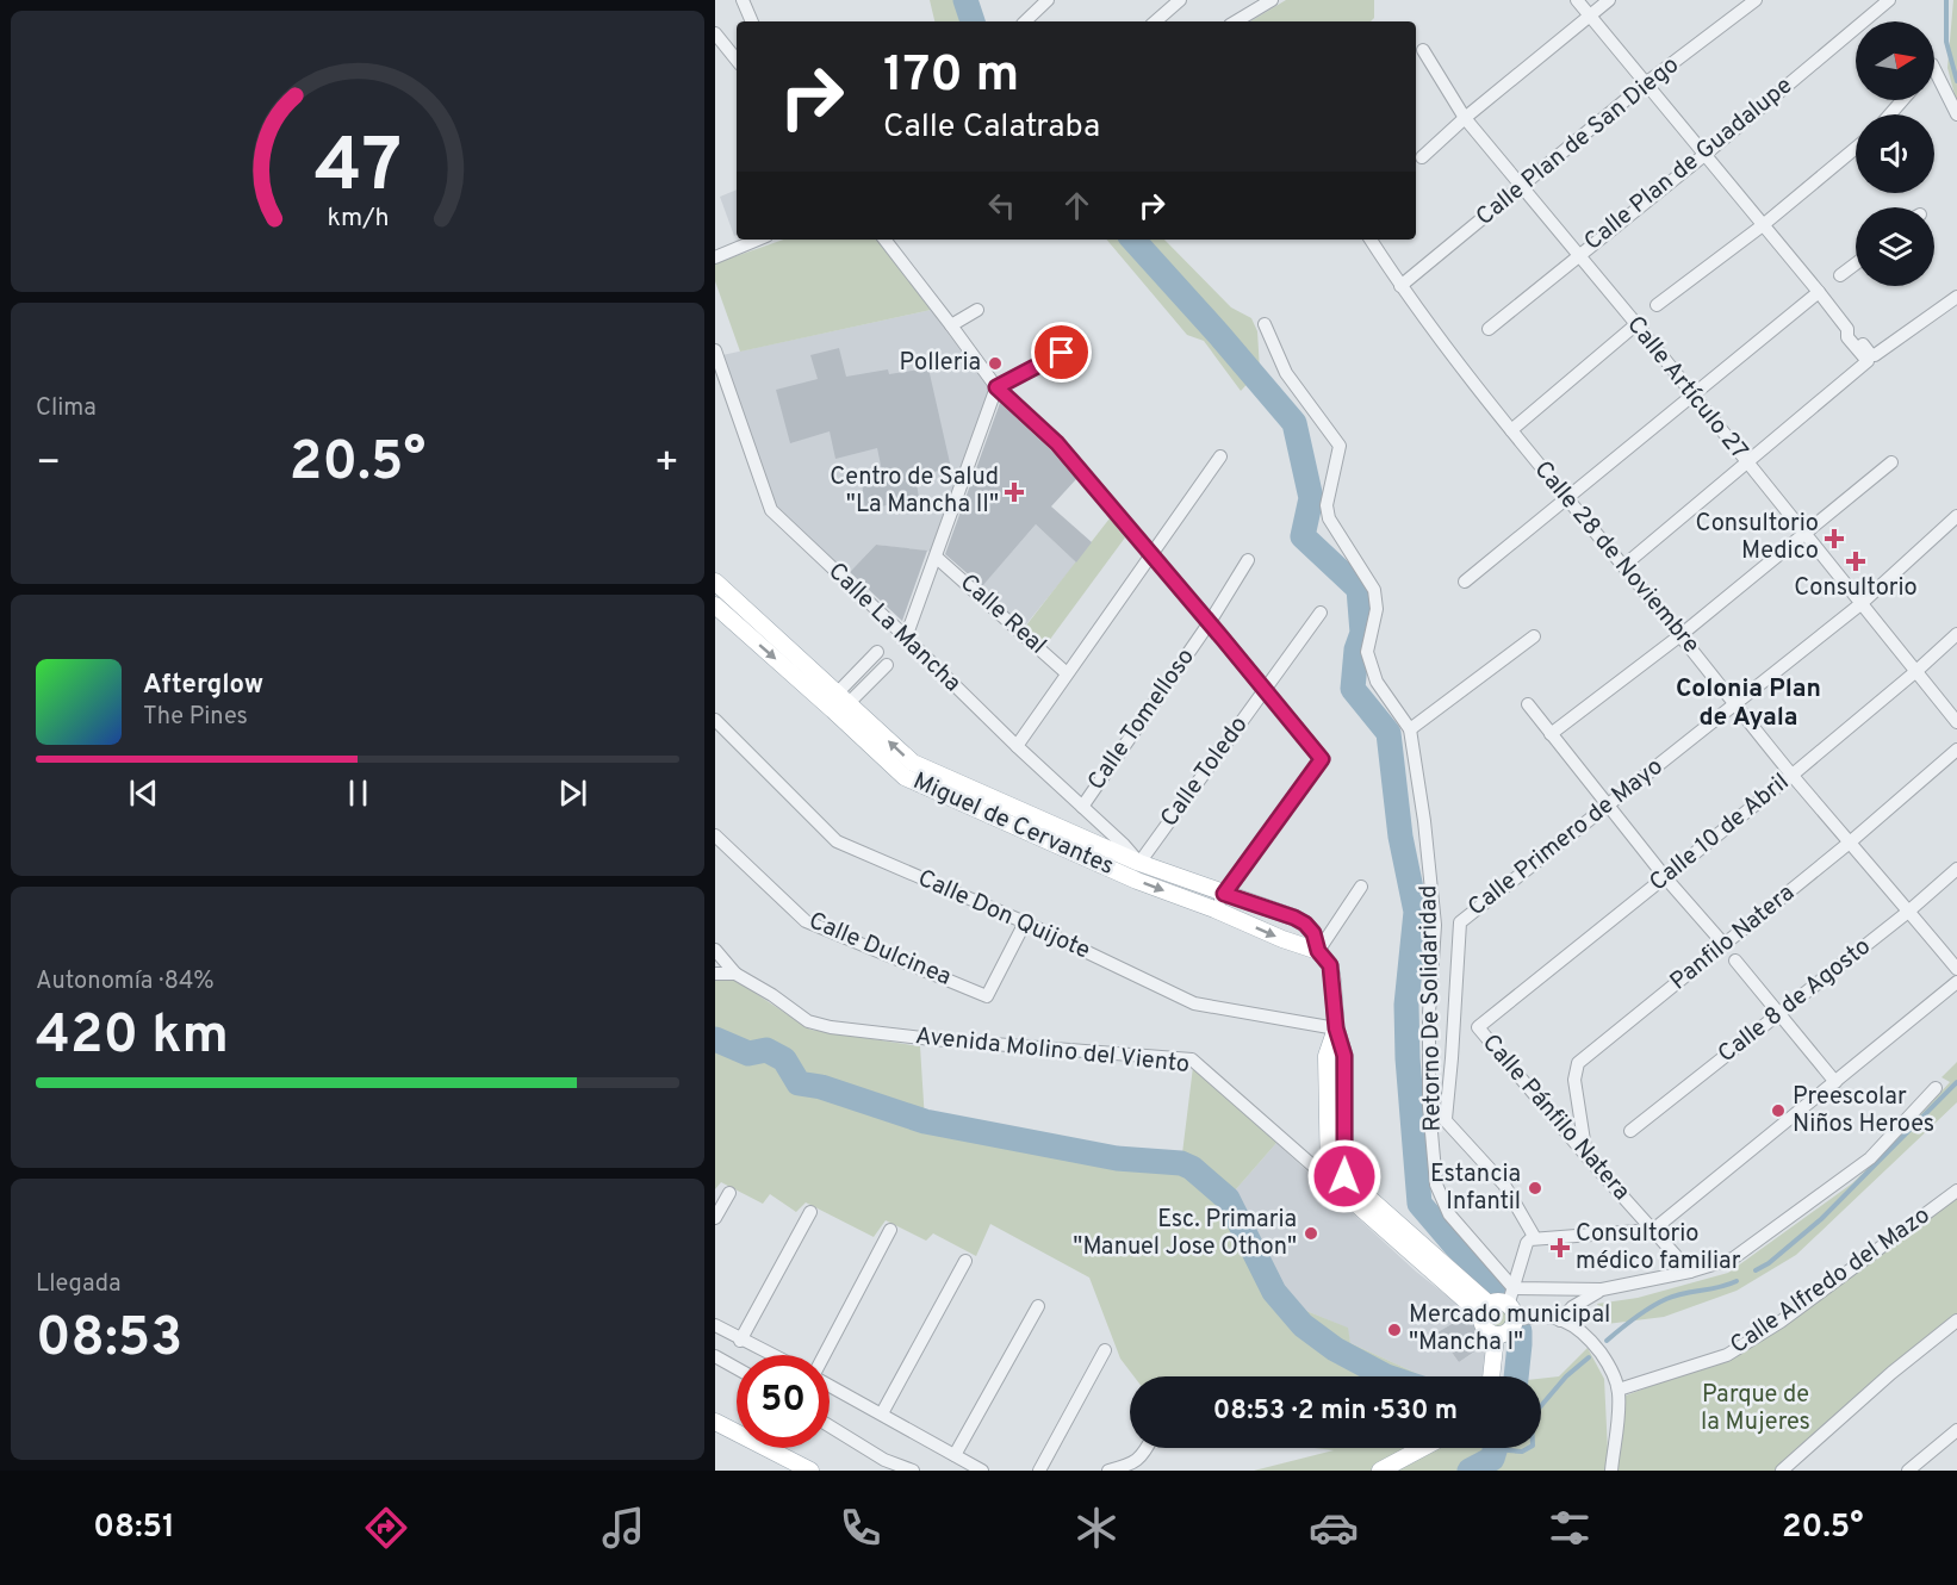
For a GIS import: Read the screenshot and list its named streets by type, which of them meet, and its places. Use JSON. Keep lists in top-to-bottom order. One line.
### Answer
{"streets":{"main road":["Miguel de Cervantes","Avenida Molino del Viento"],"street":["Calle Plan de San Diego","Calle Plan de Guadalupe","Calle Artículo 27","Calle 28 de Noviembre","Calle Real","Calle La Mancha","Calle Tomelloso","Calle Toledo","Calle 10 de Abril","Calle Primero de Mayo","Calle Don Quijote","Panfilo Natera","Calle Dulcinea","Calle 8 de Agosto","Retorno De Solidaridad","Calle Pánfilo Natera","Calle Alfredo del Mazo"]},"crossings":[["Calle Plan de San Diego","Calle Artículo 27"],["Calle Plan de San Diego","Calle 28 de Noviembre"],["Calle Plan de Guadalupe","Calle Artículo 27"],["Calle Artículo 27","Calle 10 de Abril"],["Calle Artículo 27","Calle Primero de Mayo"],["Calle 28 de Noviembre","Calle 10 de Abril"],["Calle 28 de Noviembre","Calle Primero de Mayo"],["Calle 28 de Noviembre","Panfilo Natera"],["Calle 28 de Noviembre","Calle 8 de Agosto"],["Calle La Mancha","Calle Tomelloso"],["Calle La Mancha","Calle Toledo"],["Calle 10 de Abril","Calle Pánfilo Natera"],["Calle Don Quijote","Calle Dulcinea"],["Panfilo Natera","Calle Pánfilo Natera"]],"districts":["Colonia Plan de Ayala"],"parks":["Parque de la Mujeres"],"places":{"other":["Polleria","Preescolar Niños Heroes","Estancia Infantil","Esc. Primaria \"Manuel Jose Othon\"","Mercado municipal \"Mancha I\""],"health":["Centro de Salud \"La Mancha II\"","Consultorio Medico","Consultorio","Consultorio médico familiar"]},"north":"right","page":{"turn":["170 m","Calle Calatraba"],"tile":["Clima",["Autonomía · 84%","420 km"],["Llegada","08:53"]],"heat":["−","20.5°","+"],"song":["Afterglow","The Pines"],"limit":"50","trip":"08:53 · 2 min · 530 m","tabs":["08:51","20.5°"],"gauge":["47","km/h"]}}
